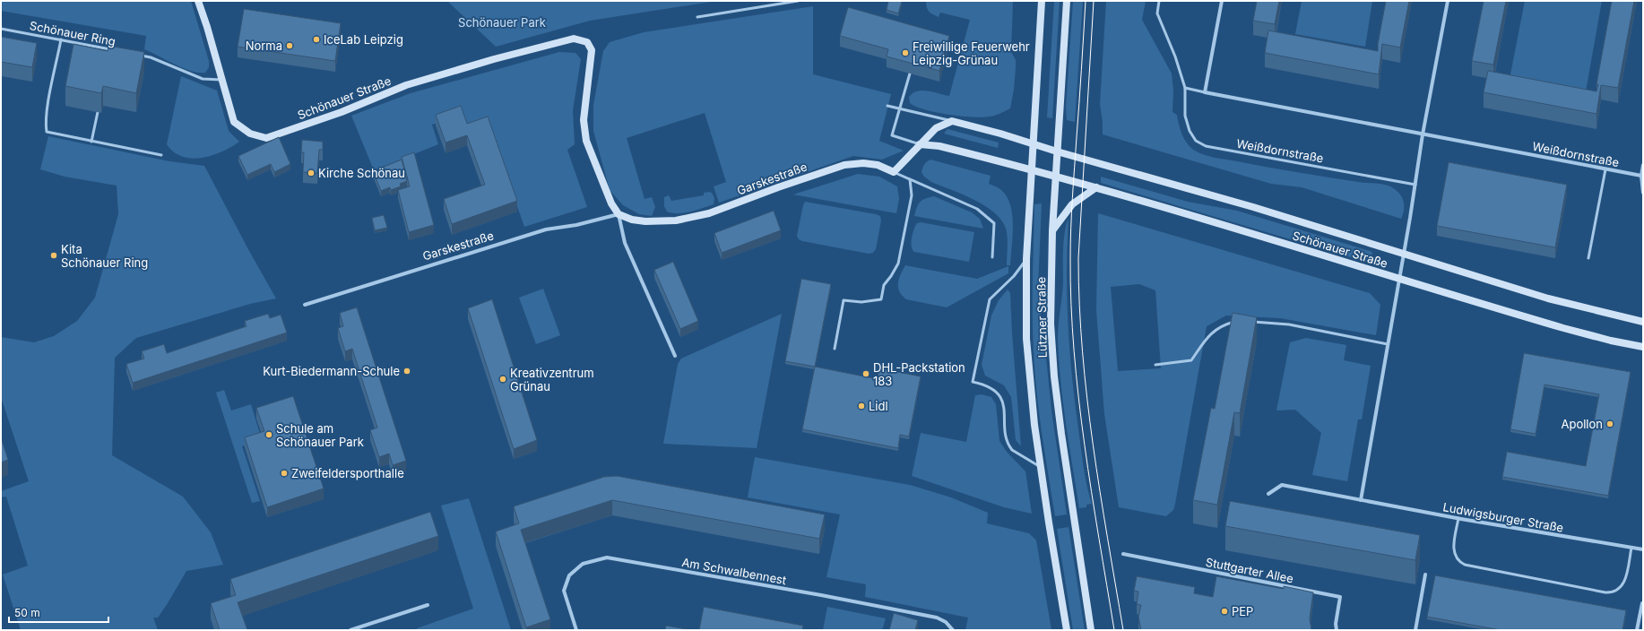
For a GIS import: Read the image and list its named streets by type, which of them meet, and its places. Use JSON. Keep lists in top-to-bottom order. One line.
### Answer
{"streets":{"main road":["Schönauer Straße","Garskestraße","Lützner Straße"],"street":["Weißdornstraße","Ludwigsburger Straße","Stuttgarter Allee","Am Schwalbennest"],"lane":["Schönauer Ring"]},"crossings":[["Schönauer Straße","Garskestraße"],["Schönauer Straße","Lützner Straße"]],"parks":["Schönauer Park"],"places":["IceLab Leipzig","Norma","Freiwillige Feuerwehr Leipzig-Grünau","Kirche Schönau","Kita Schönauer Ring","Kurt-Biedermann-Schule","DHL-Packstation 183","Kreativzentrum Grünau","Lidl","Apollon","Schule am Schönauer Park","Zweifeldersporthalle","PEP"],"scale_bar":"50 m"}
